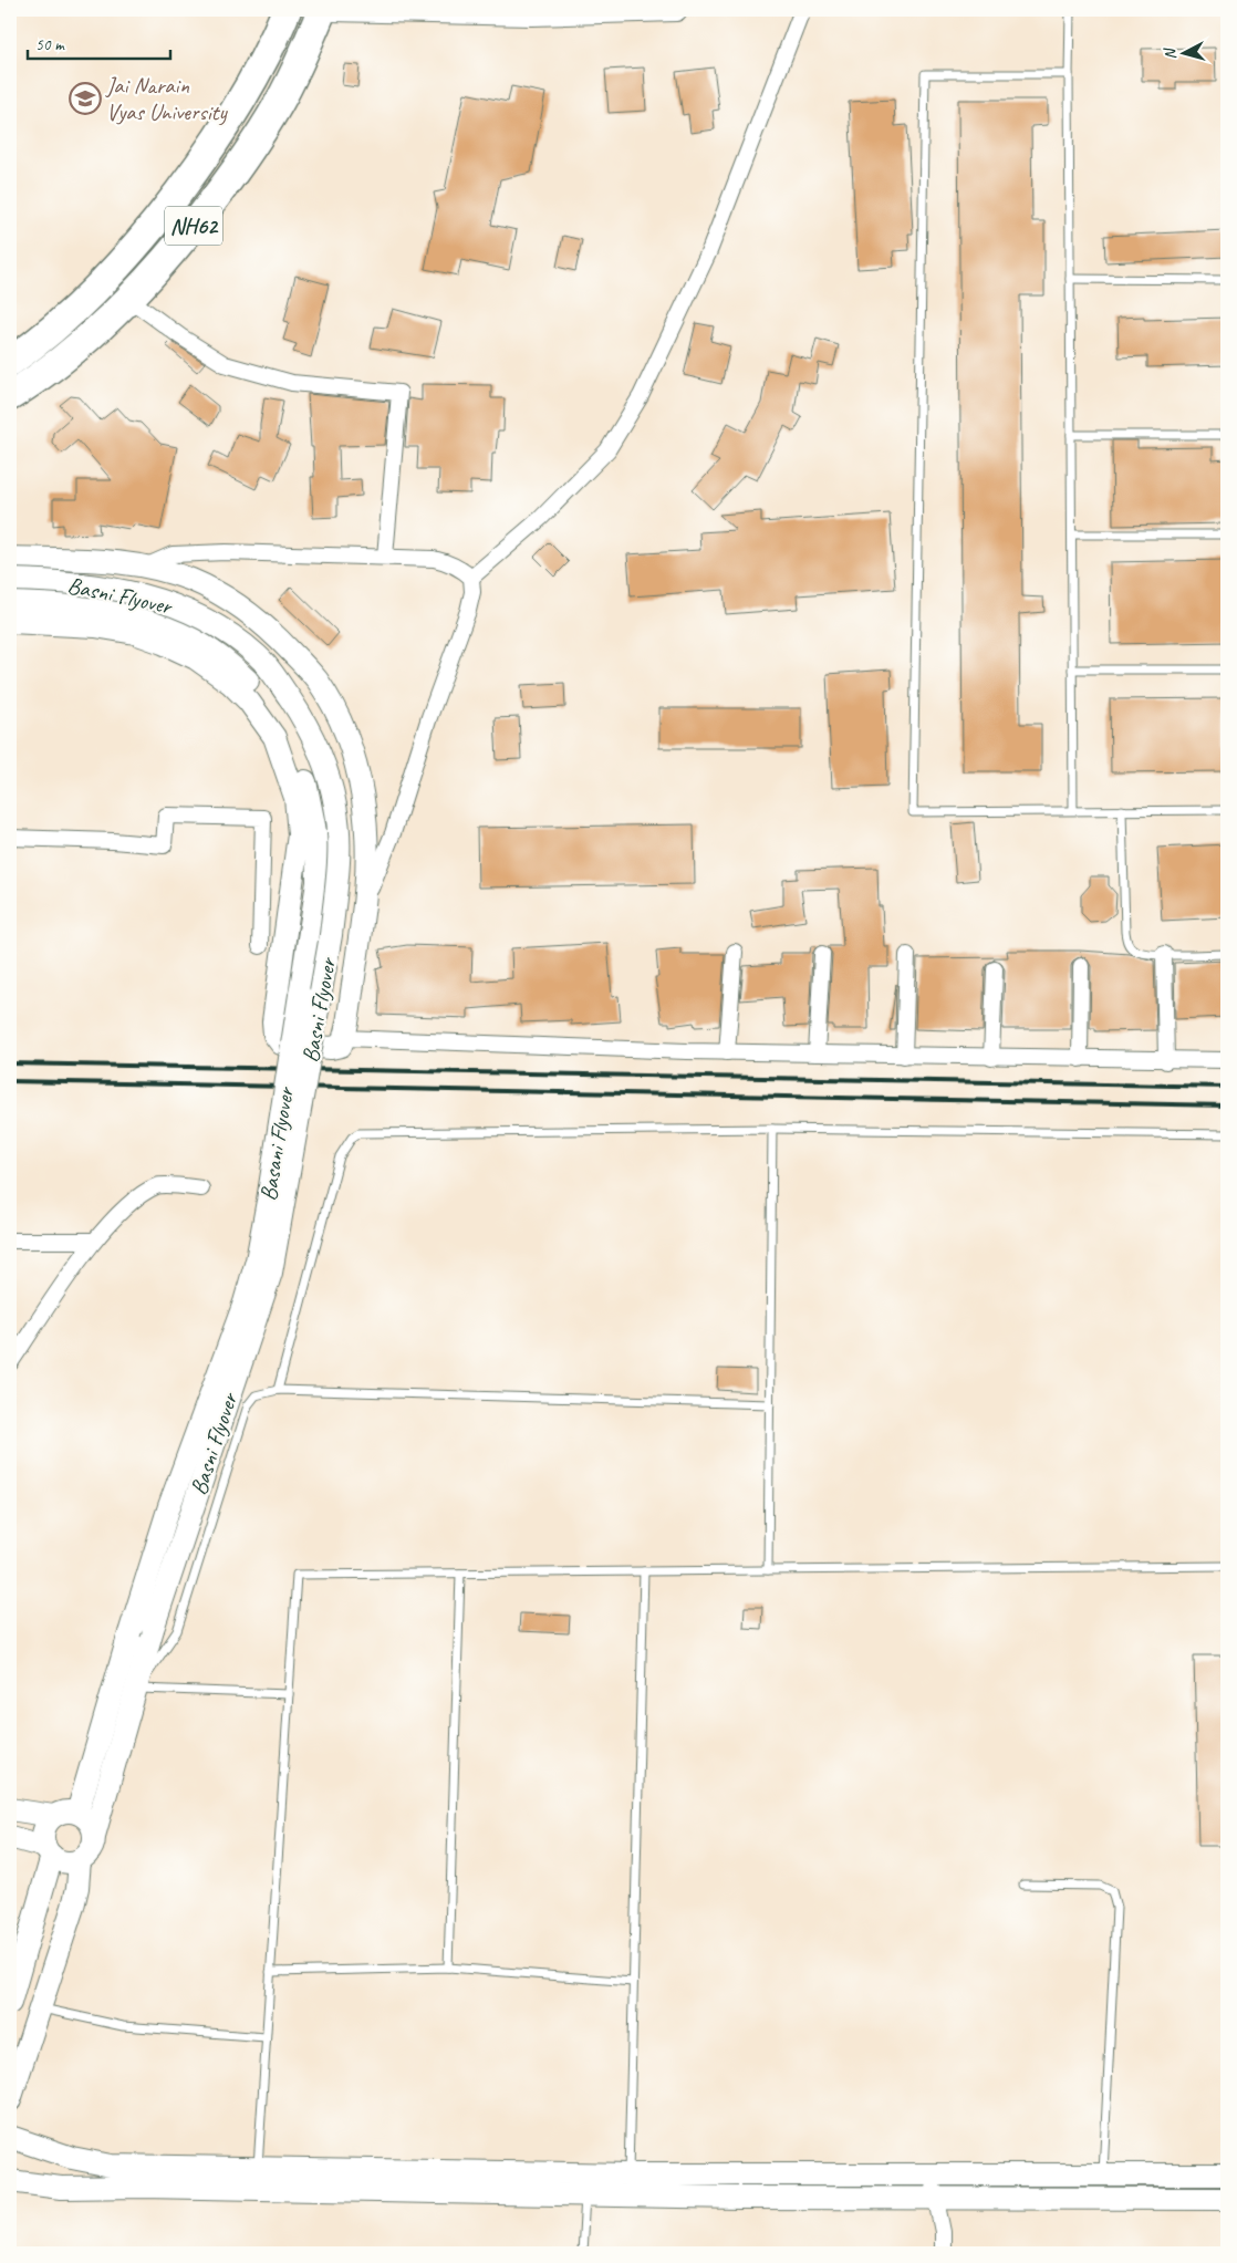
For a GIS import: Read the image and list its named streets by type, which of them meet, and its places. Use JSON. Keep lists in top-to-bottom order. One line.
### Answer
{"streets":{"highway":["NH62"],"street":["Basni Flyover","Basani Flyover"]},"places":{"school or university":["Jai Narain Vyas University"]},"scale_bar":"50 m","north":"left"}
